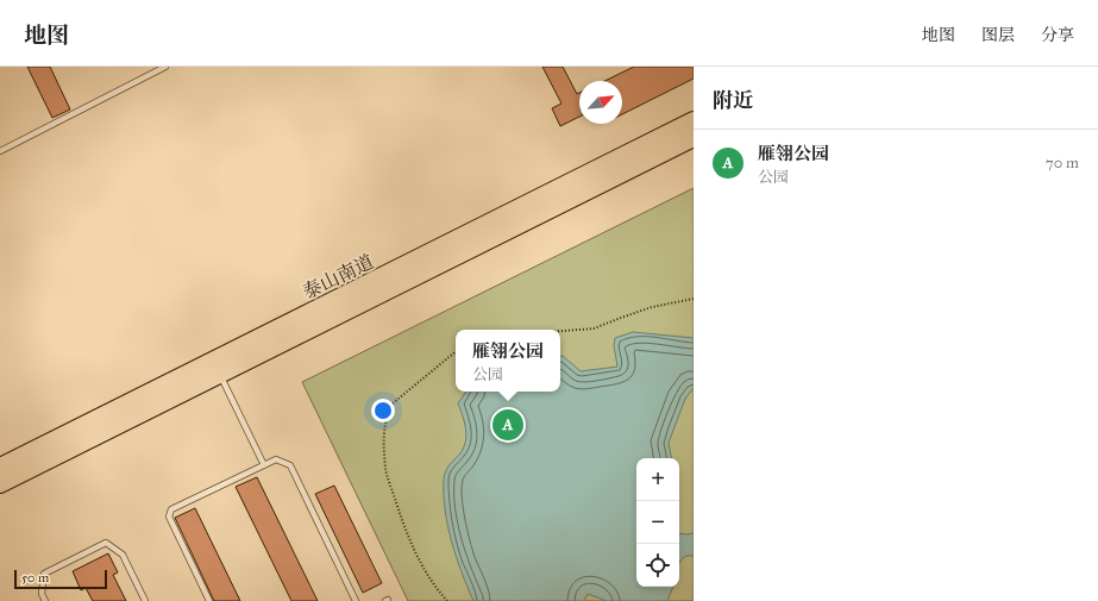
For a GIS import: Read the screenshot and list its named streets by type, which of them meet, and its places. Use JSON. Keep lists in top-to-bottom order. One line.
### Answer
{"streets":{"main road":["泰山南道"]},"scale_bar":"50 m","north":"top right","page":{"header":"地图","nav":["地图","图层","分享"],"heading":"附近","list":[{"mark":"A","name":"雁翎公园","note":"公园","value":"70 m"}],"popup":["雁翎公园","公园"],"pins":"A","map_buttons":["+","−"],"scale":"50 m"}}
